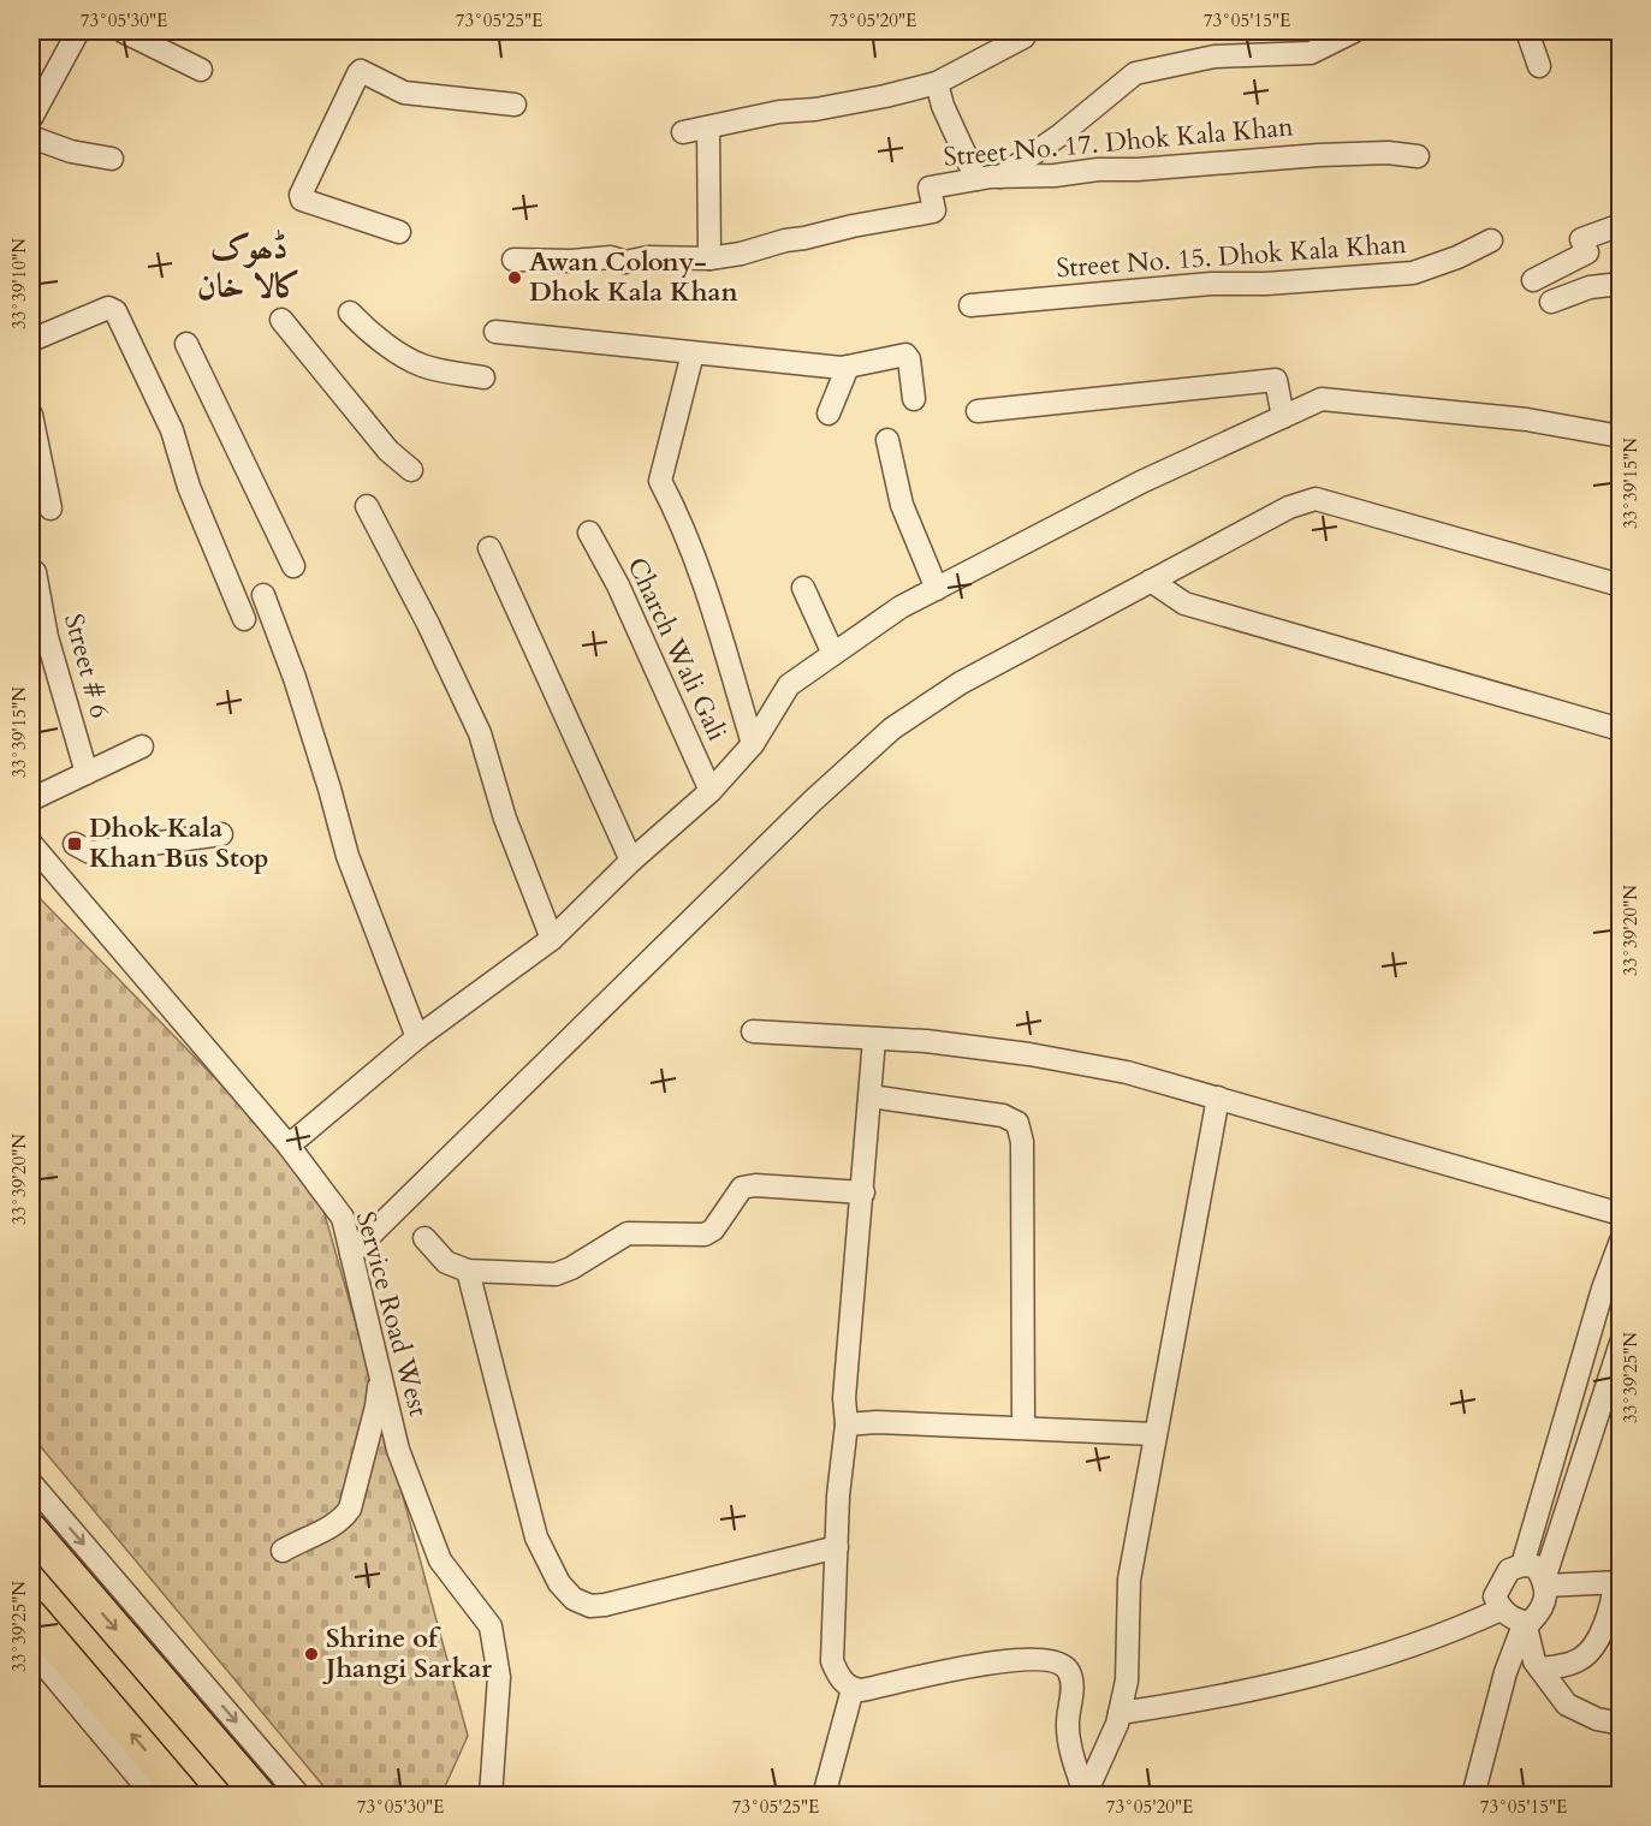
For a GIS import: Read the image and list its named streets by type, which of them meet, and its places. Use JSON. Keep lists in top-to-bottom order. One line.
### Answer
{"streets":{"street":["Street No. 17. Dhok Kala Khan","Street No. 15. Dhok Kala Khan","Charch Wali Gali","Street # 6","Service Road West"]},"districts":["ڈھوک کالا خان"],"places":{"other":["Awan Colony- Dhok Kala Khan","Shrine of Jhangi Sarkar"],"transit":["Dhok Kala Khan Bus Stop"]},"coordinates":["73°05'30\"E","73°05'25\"E","73°05'20\"E","73°05'15\"E","33°39'10\"N","33°39'15\"N","33°39'20\"N","33°39'25\"N"]}
